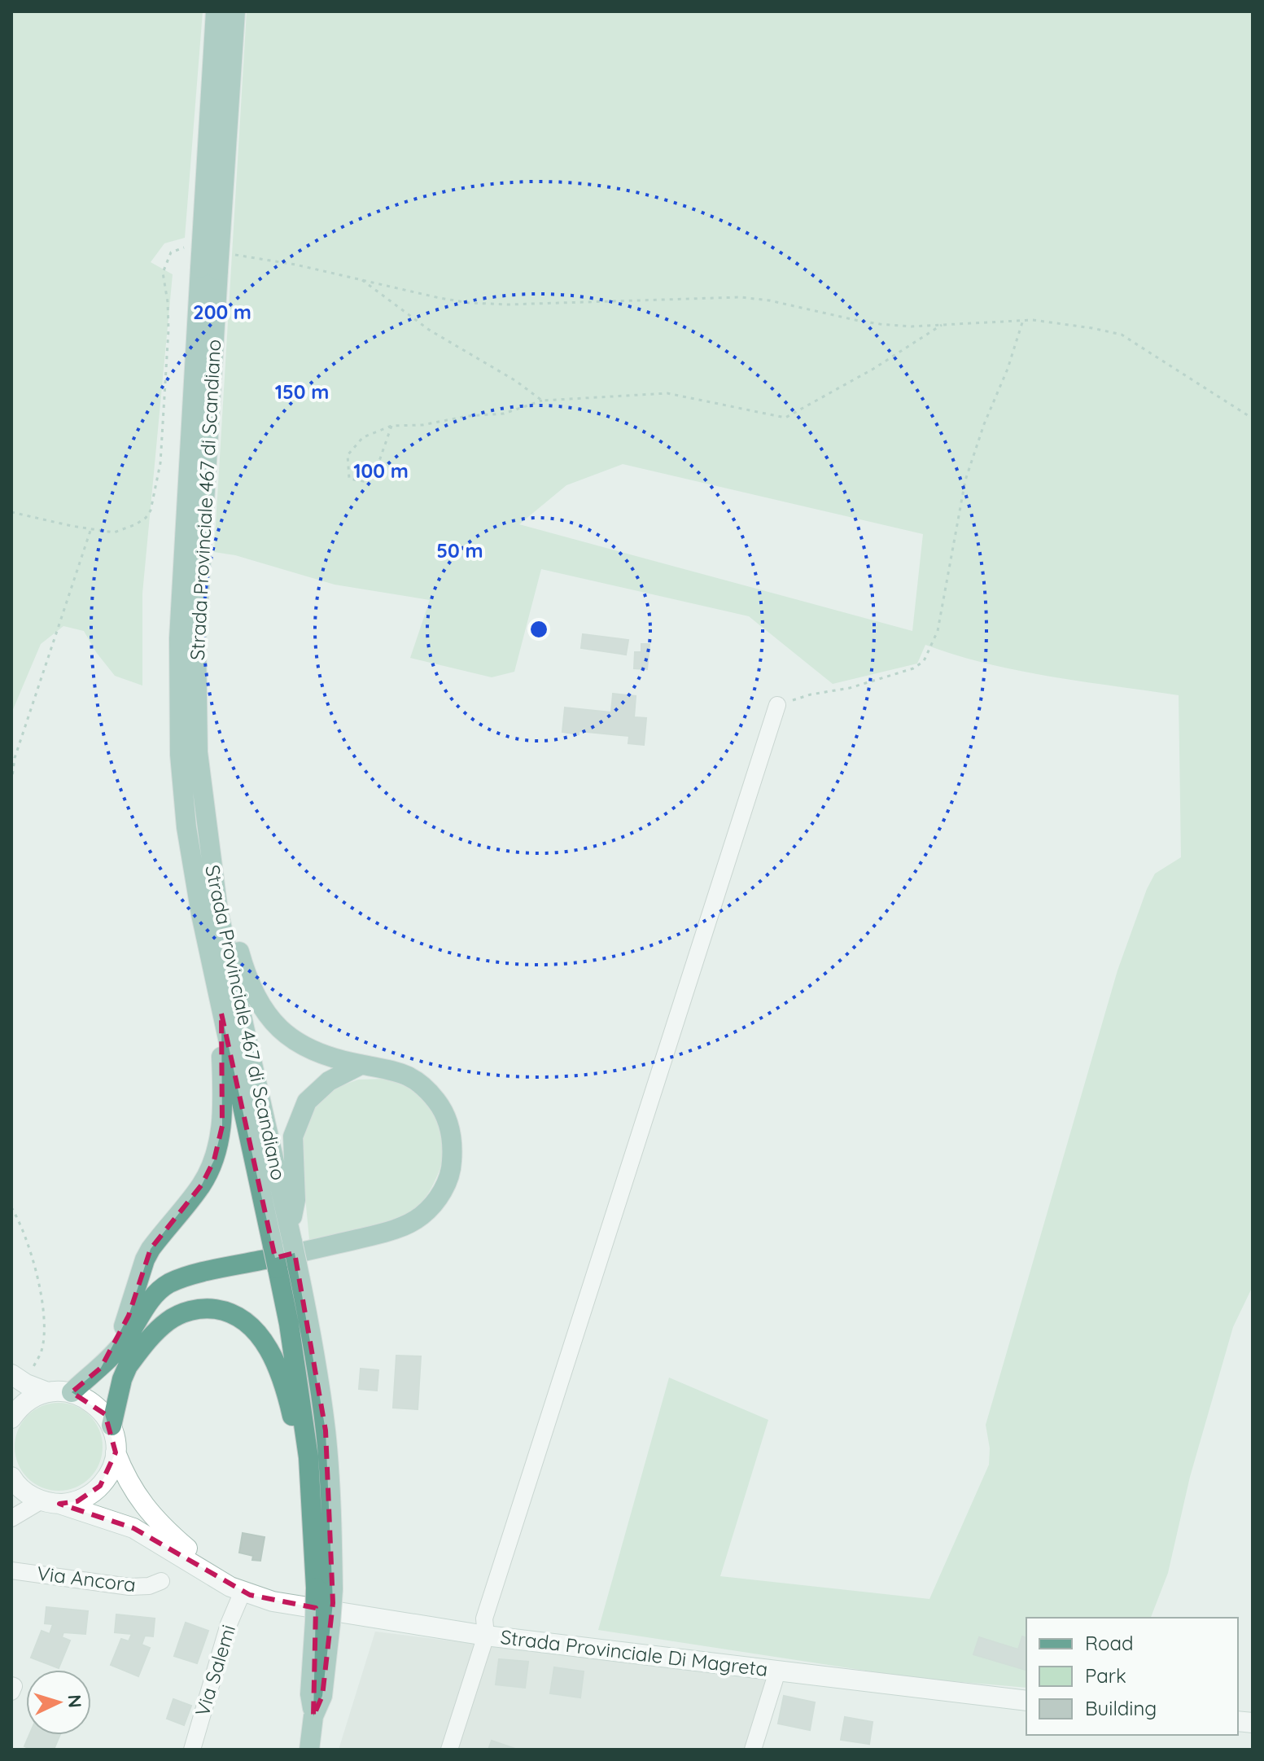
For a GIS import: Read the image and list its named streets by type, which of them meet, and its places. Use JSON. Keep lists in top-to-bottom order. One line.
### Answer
{"streets":{"main road":["Strada Provinciale 467 di Scandiano","Strada Provinciale Di Magreta"],"street":["Via Ancora","Via Salemi"]},"crossings":[["Strada Provinciale Di Magreta","Via Salemi"]],"legend":["Road","Park","Building"],"north":"right","rings":["200 m","150 m","100 m","50 m"]}
